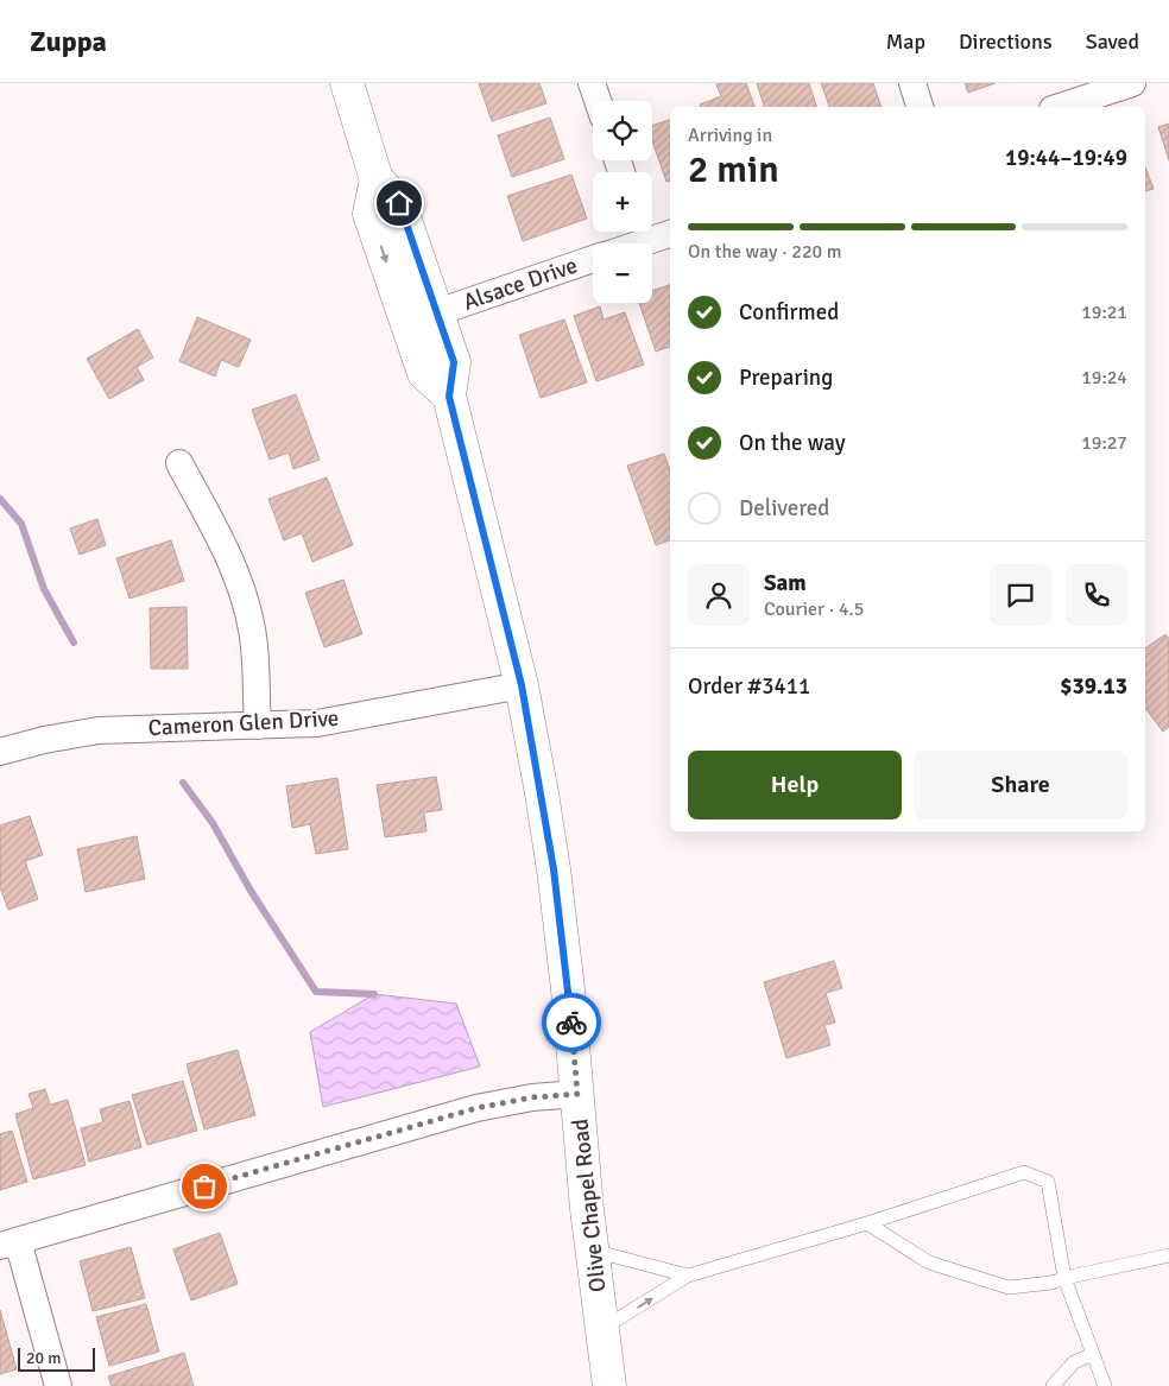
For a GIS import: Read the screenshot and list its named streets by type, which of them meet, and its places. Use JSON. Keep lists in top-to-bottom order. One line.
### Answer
{"streets":{"main road":["Olive Chapel Road"],"street":["Alsace Drive","Cameron Glen Drive"]},"crossings":[["Alsace Drive","Olive Chapel Road"],["Cameron Glen Drive","Olive Chapel Road"]],"scale_bar":"20 m","page":{"header":"Zuppa","nav":["Map","Directions","Saved"],"map_buttons":["+","−"],"heading":["2 min","Arriving in","19:44–19:49"],"panel":["Sam","Courier · 4.5","Order #3411","$39.13"],"bar":"On the way · 220 m","list":[["Confirmed","19:21"],["Preparing","19:24"],["On the way","19:27"],"Delivered"],"buttons":["Help","Share"],"scale":"20 m"}}
